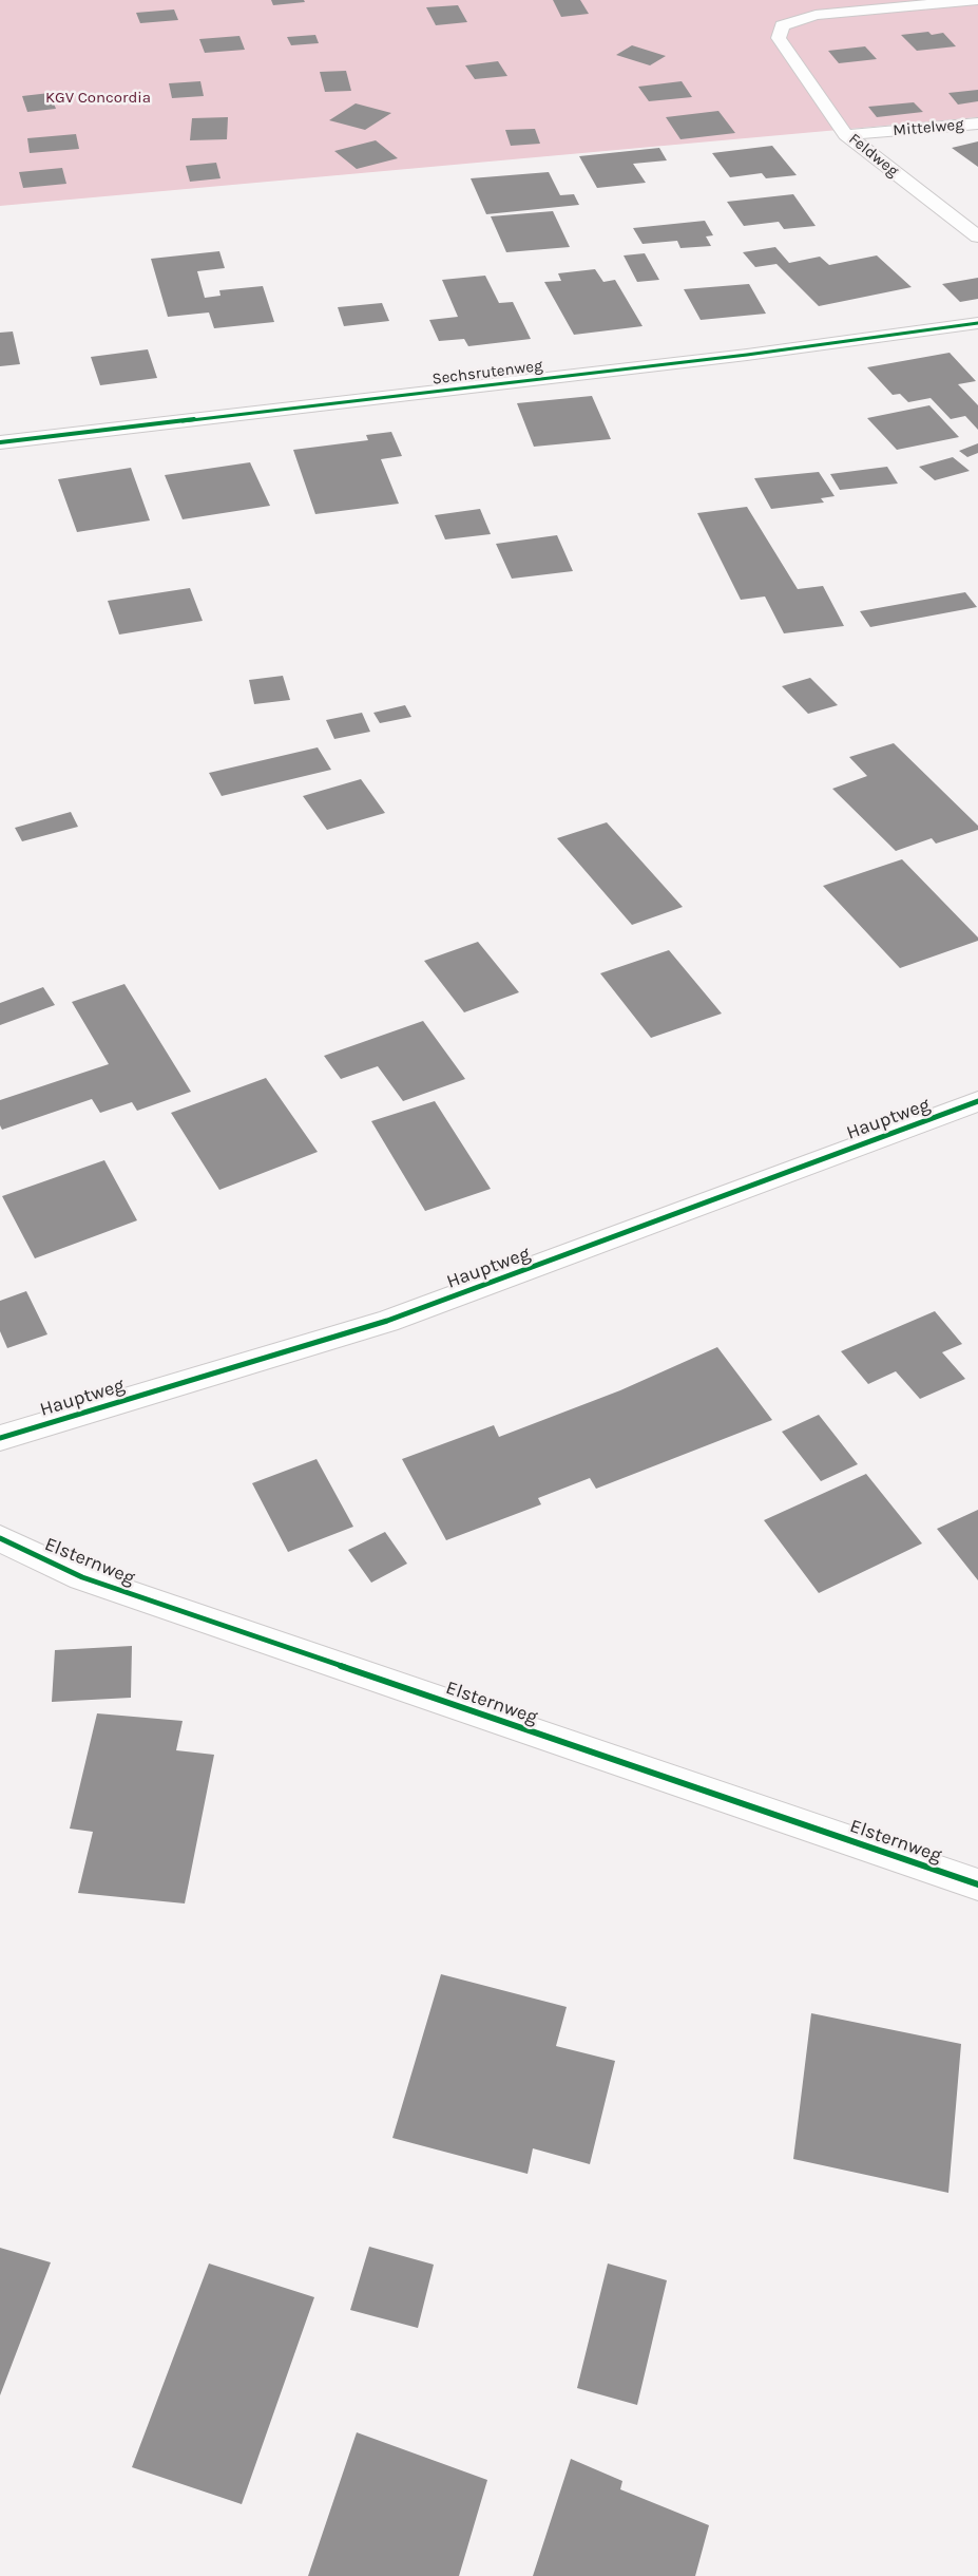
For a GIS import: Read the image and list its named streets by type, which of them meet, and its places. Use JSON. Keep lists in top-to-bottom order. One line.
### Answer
{"streets":{"street":["Mittelweg","Feldweg","Sechsrutenweg","Hauptweg","Elsternweg"]},"crossings":[["Mittelweg","Feldweg"]],"parks":["KGV Concordia"]}
